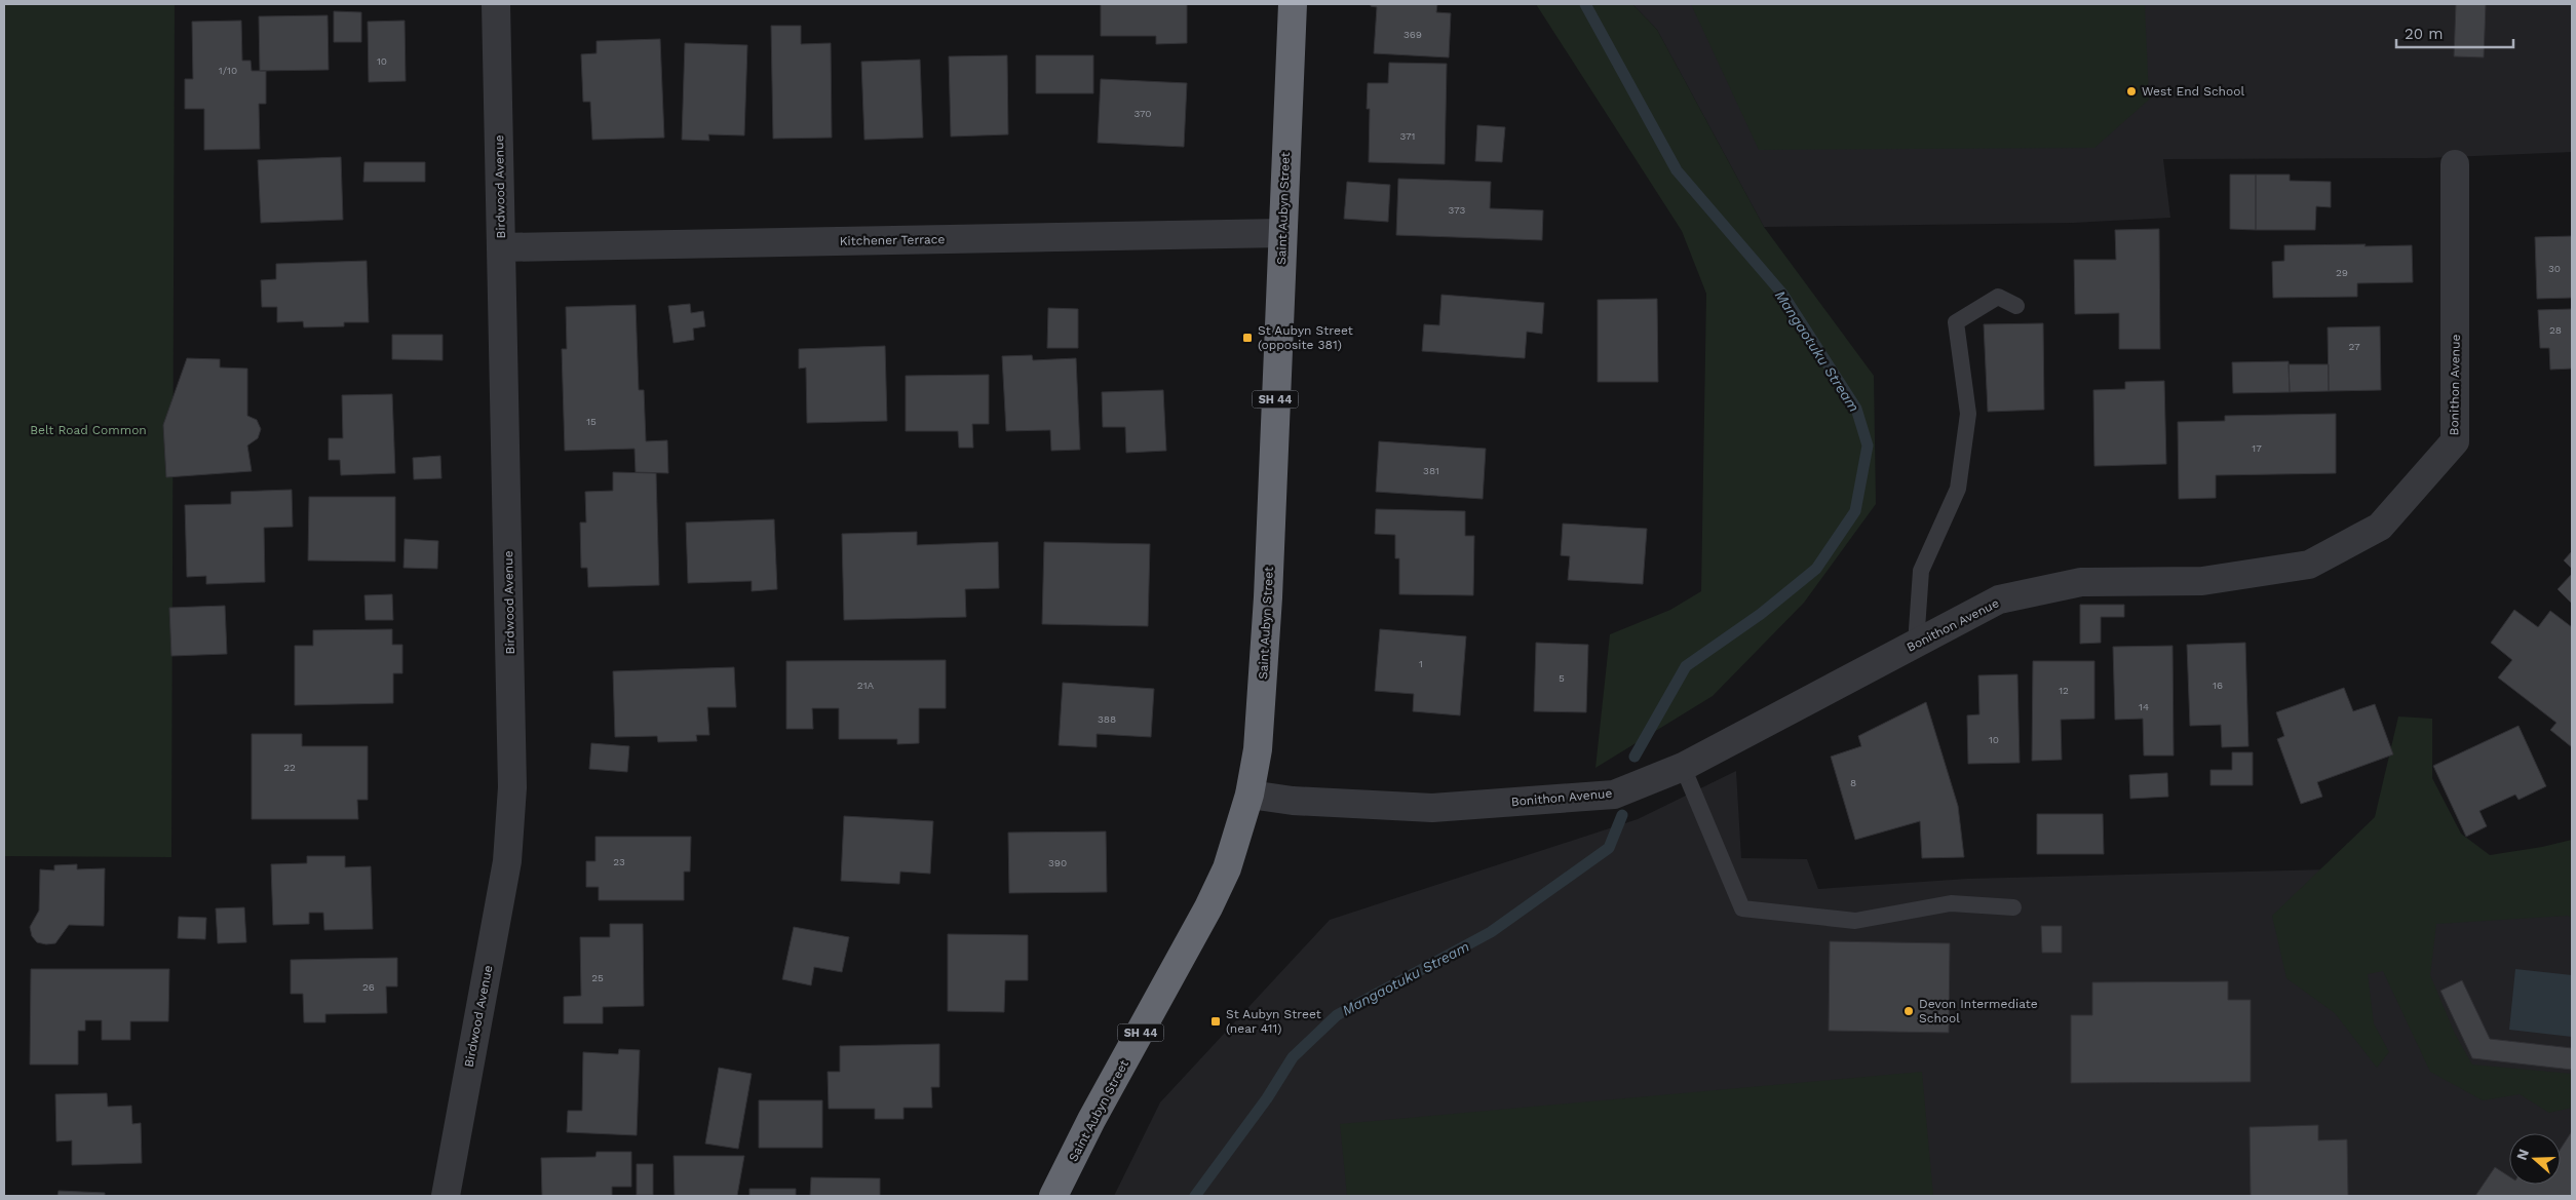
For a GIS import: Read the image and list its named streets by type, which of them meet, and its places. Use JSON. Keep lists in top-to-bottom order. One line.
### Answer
{"streets":{"highway":["Saint Aubyn Street","SH 44"],"street":["Birdwood Avenue","Kitchener Terrace","Bonithon Avenue"]},"crossings":[["Birdwood Avenue","Kitchener Terrace"],["Saint Aubyn Street","Kitchener Terrace"],["Saint Aubyn Street","Bonithon Avenue"]],"water":["Mangaotuku Stream"],"parks":["Belt Road Common"],"places":{"other":["West End School","Devon Intermediate School"],"transit":["St Aubyn Street (opposite 381)","St Aubyn Street (near 411)"]},"house_numbers":["369","10","1/10","370","371","373","30","29","28","27","15","17","381","1","5","21A","16","12","14","388","10","22","8","23","390","25","26"],"scale_bar":"20 m","north":"left"}
